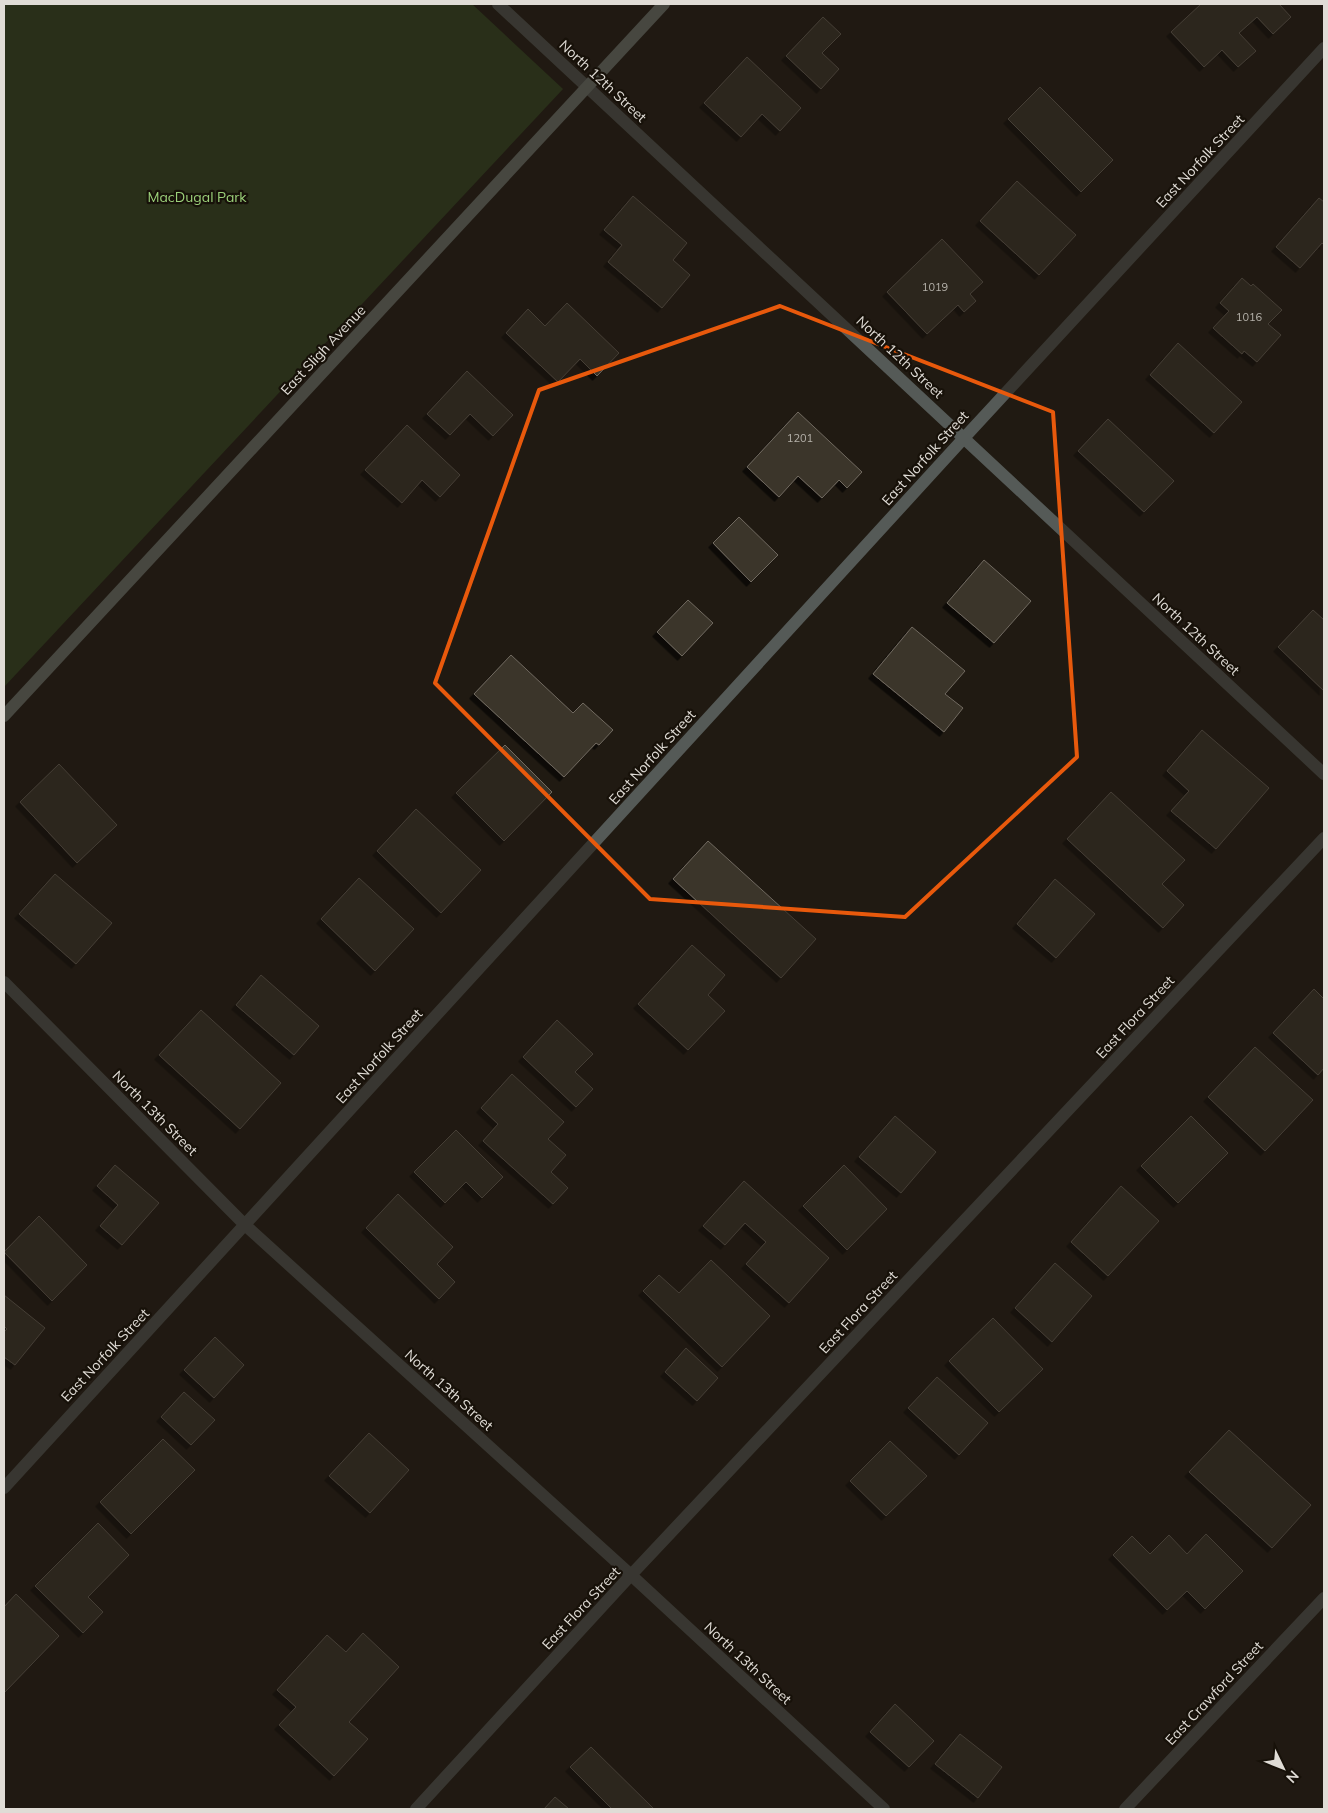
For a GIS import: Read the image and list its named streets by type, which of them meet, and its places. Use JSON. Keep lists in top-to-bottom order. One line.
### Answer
{"streets":{"street":["North 12th Street","East Norfolk Street","East Sligh Avenue","East Flora Street","North 13th Street","East Crawford Street"]},"crossings":[["North 12th Street","East Norfolk Street"],["North 12th Street","East Sligh Avenue"],["East Norfolk Street","North 13th Street"],["East Flora Street","North 13th Street"]],"parks":["MacDugal Park"],"house_numbers":["1019","1016","1201"],"north":"bottom right"}
